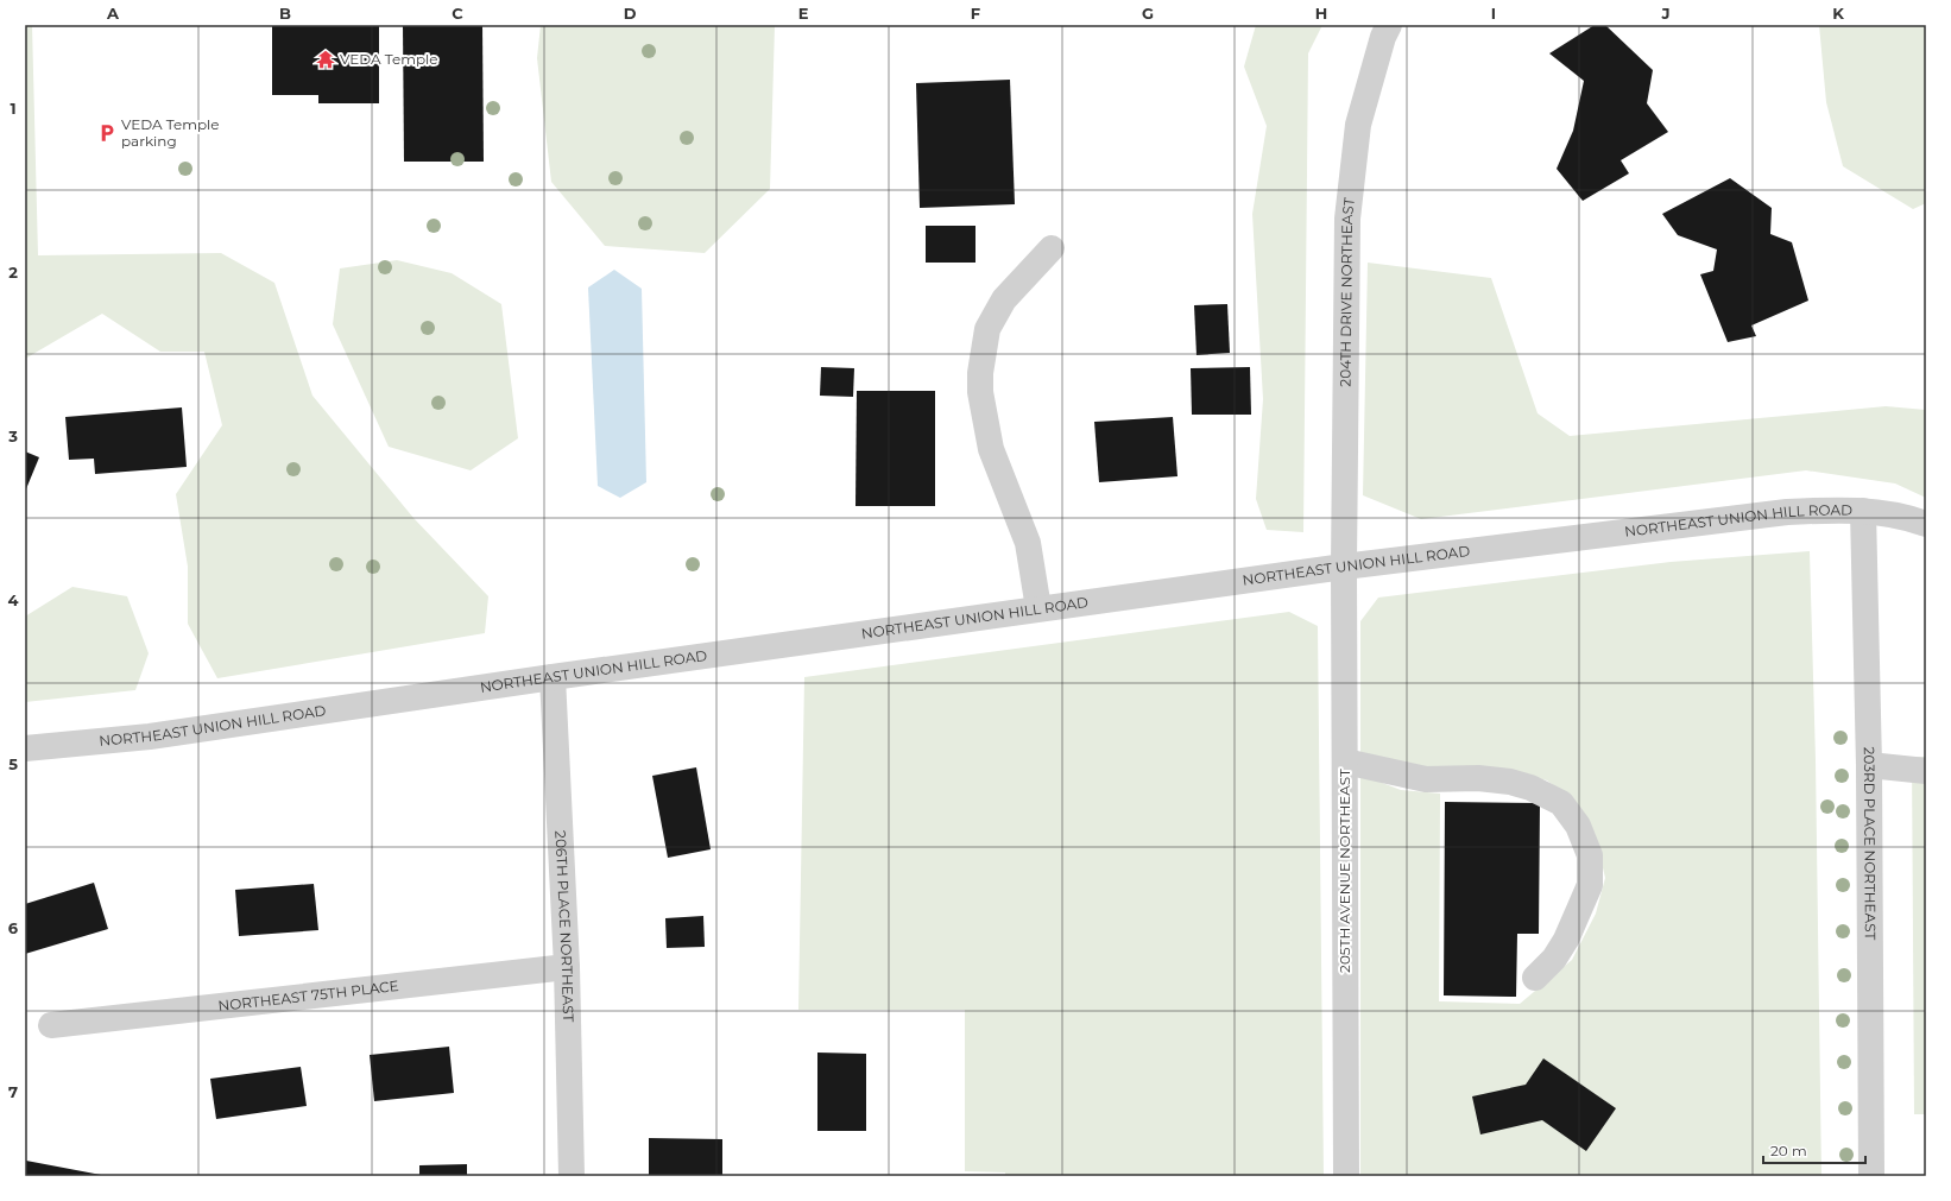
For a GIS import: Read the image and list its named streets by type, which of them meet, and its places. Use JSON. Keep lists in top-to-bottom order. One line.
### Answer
{"streets":{"street":["204TH DRIVE NORTHEAST","NORTHEAST UNION HILL ROAD","203RD PLACE NORTHEAST","205TH AVENUE NORTHEAST","206TH PLACE NORTHEAST","NORTHEAST 75TH PLACE"]},"crossings":[["204TH DRIVE NORTHEAST","NORTHEAST UNION HILL ROAD"],["204TH DRIVE NORTHEAST","205TH AVENUE NORTHEAST"],["NORTHEAST UNION HILL ROAD","203RD PLACE NORTHEAST"],["NORTHEAST UNION HILL ROAD","205TH AVENUE NORTHEAST"],["NORTHEAST UNION HILL ROAD","206TH PLACE NORTHEAST"],["206TH PLACE NORTHEAST","NORTHEAST 75TH PLACE"]],"places":{"temple":["VEDA Temple"],"parking":["VEDA Temple parking"]},"scale_bar":"20 m","grid":{"columns":["A","B","C","D","E","F","G","H","I","J","K"],"rows":["1","2","3","4","5","6","7"]}}
